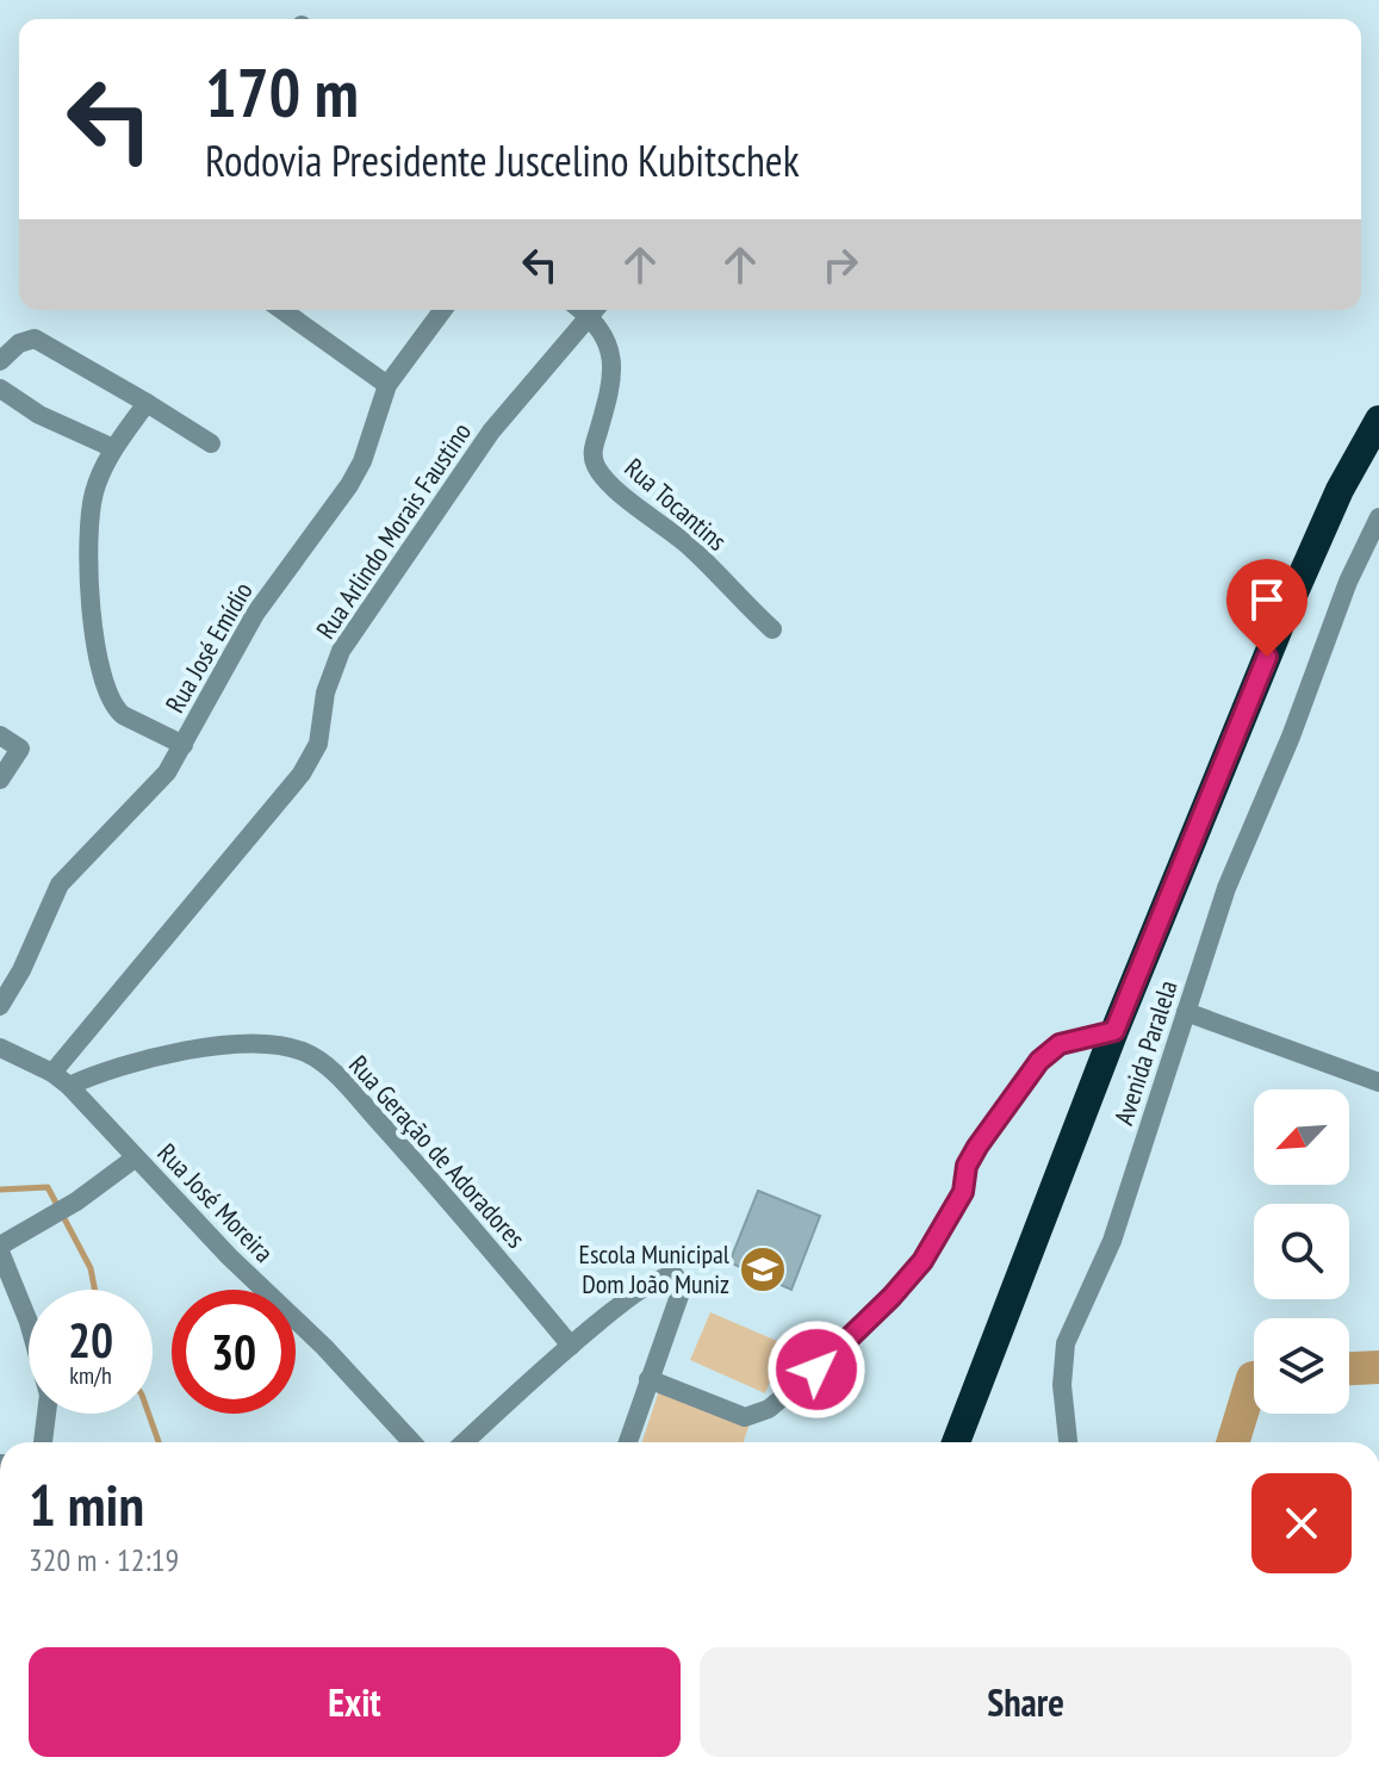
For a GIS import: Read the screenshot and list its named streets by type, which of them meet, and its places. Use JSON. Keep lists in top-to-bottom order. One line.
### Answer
{"streets":{"street":["Rua Tocantins","Rua Arlindo Morais Faustino","Rua José Emídio","Avenida Paralela","Rua Geração de Adoradores","Rua José Moreira"]},"crossings":[["Rua Tocantins","Rua Arlindo Morais Faustino"],["Rua Arlindo Morais Faustino","Rua José Moreira"],["Rua Geração de Adoradores","Rua José Moreira"]],"places":{"school or university":["Escola Municipal Dom João Muniz"]},"north":"bottom left","page":{"turn":["170 m","Rodovia Presidente Juscelino Kubitschek"],"speed":"20 km/h","limit":"30","heading":["1 min","320 m · 12:19"],"buttons":["Exit","Share"]}}
